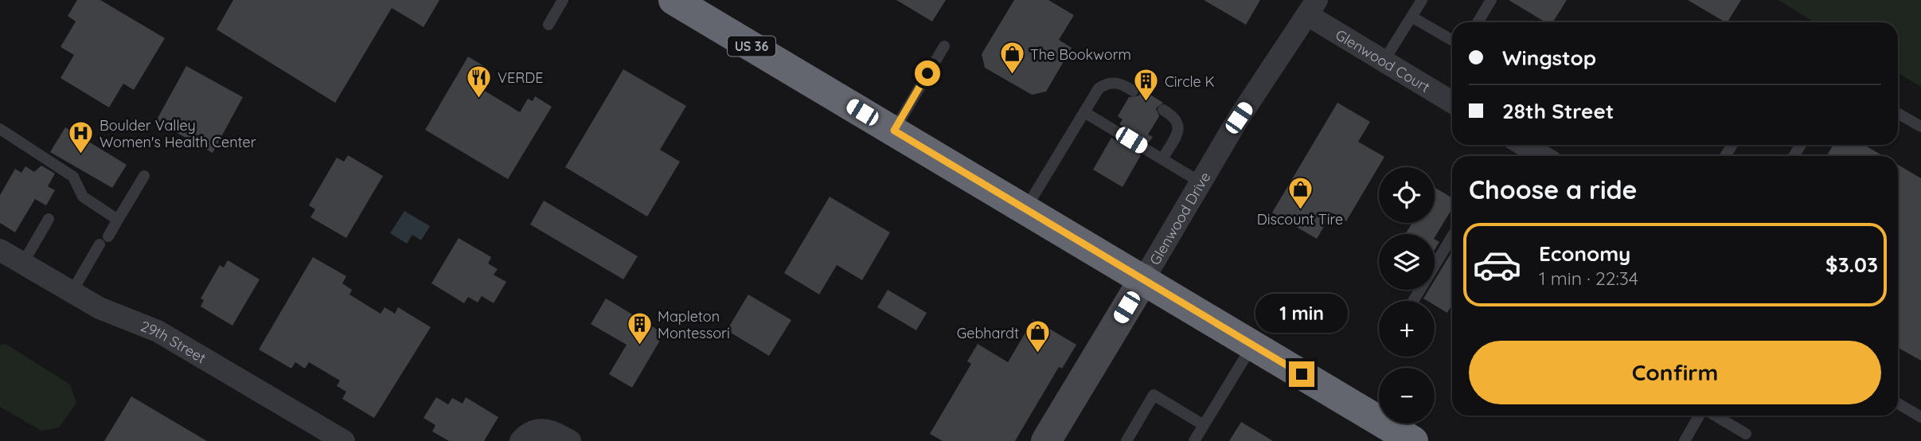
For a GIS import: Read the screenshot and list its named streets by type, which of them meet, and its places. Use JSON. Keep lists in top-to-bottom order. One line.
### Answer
{"streets":{"highway":["US 36"],"street":["Glenwood Court","Glenwood Drive","29th Street"]},"crossings":[["US 36","Glenwood Drive"],["Glenwood Court","Glenwood Drive"]],"places":{"shop":["The Bookworm","Discount Tire","Gebhardt"],"restaurant":["VERDE"],"building":["Circle K","Mapleton Montessori"],"hospital":["Boulder Valley Women's Health Center"]},"page":{"banner":["Wingstop","28th Street"],"heading":"Choose a ride","map_buttons":["+","−"],"list":[{"name":"Economy","note":"1 min · 22:34","value":"$3.03"}],"bubble":"1 min","buttons":"Confirm"}}
